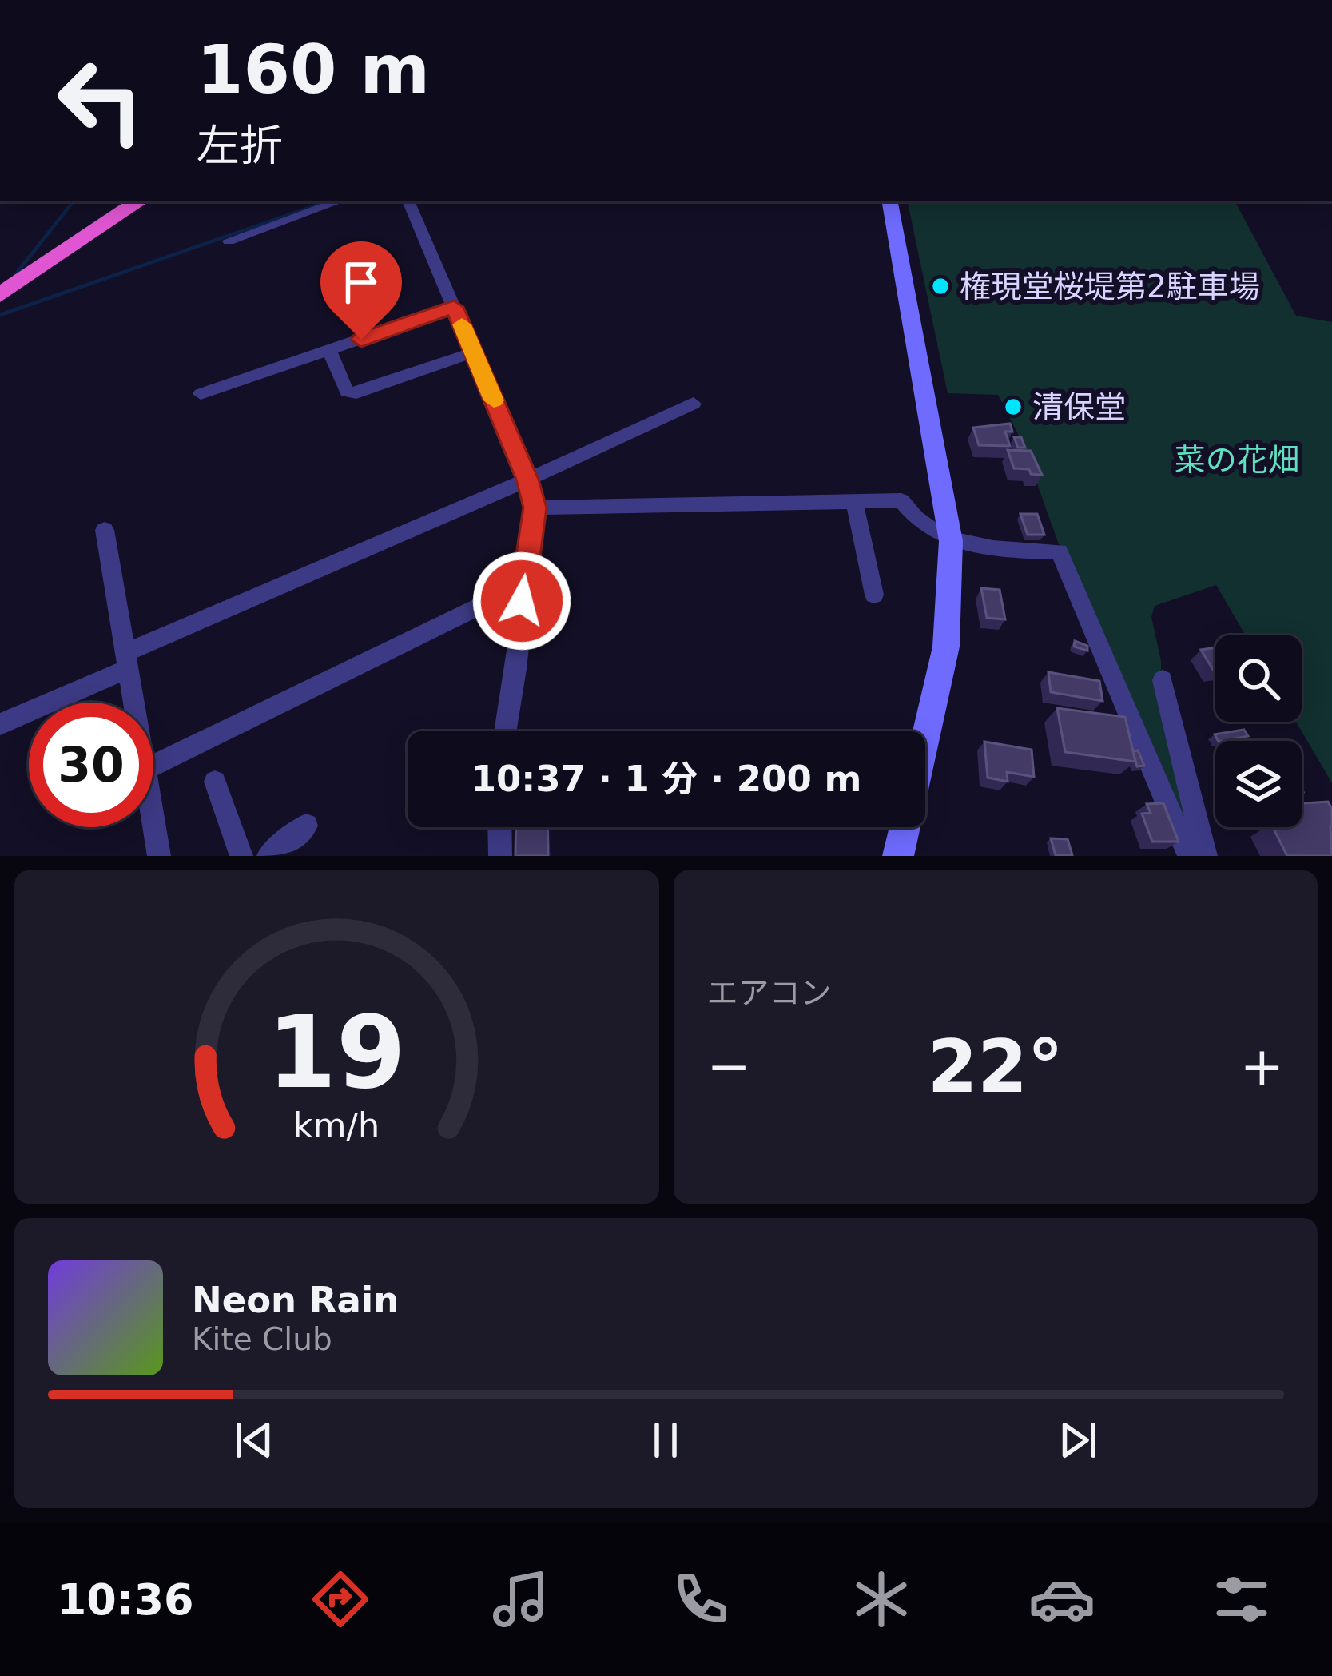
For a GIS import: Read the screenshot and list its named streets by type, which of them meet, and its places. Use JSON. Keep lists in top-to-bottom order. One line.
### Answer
{"parks":["菜の花畑"],"places":["権現堂桜堤第2駐車場","清保堂"],"page":{"turn":["160 m","左折"],"limit":"30","trip":"10:37 · 1 分 · 200 m","tile":"エアコン","heat":["−","22°","+"],"song":["Neon Rain","Kite Club"],"tabs":"10:36","gauge":["19","km/h"]}}
